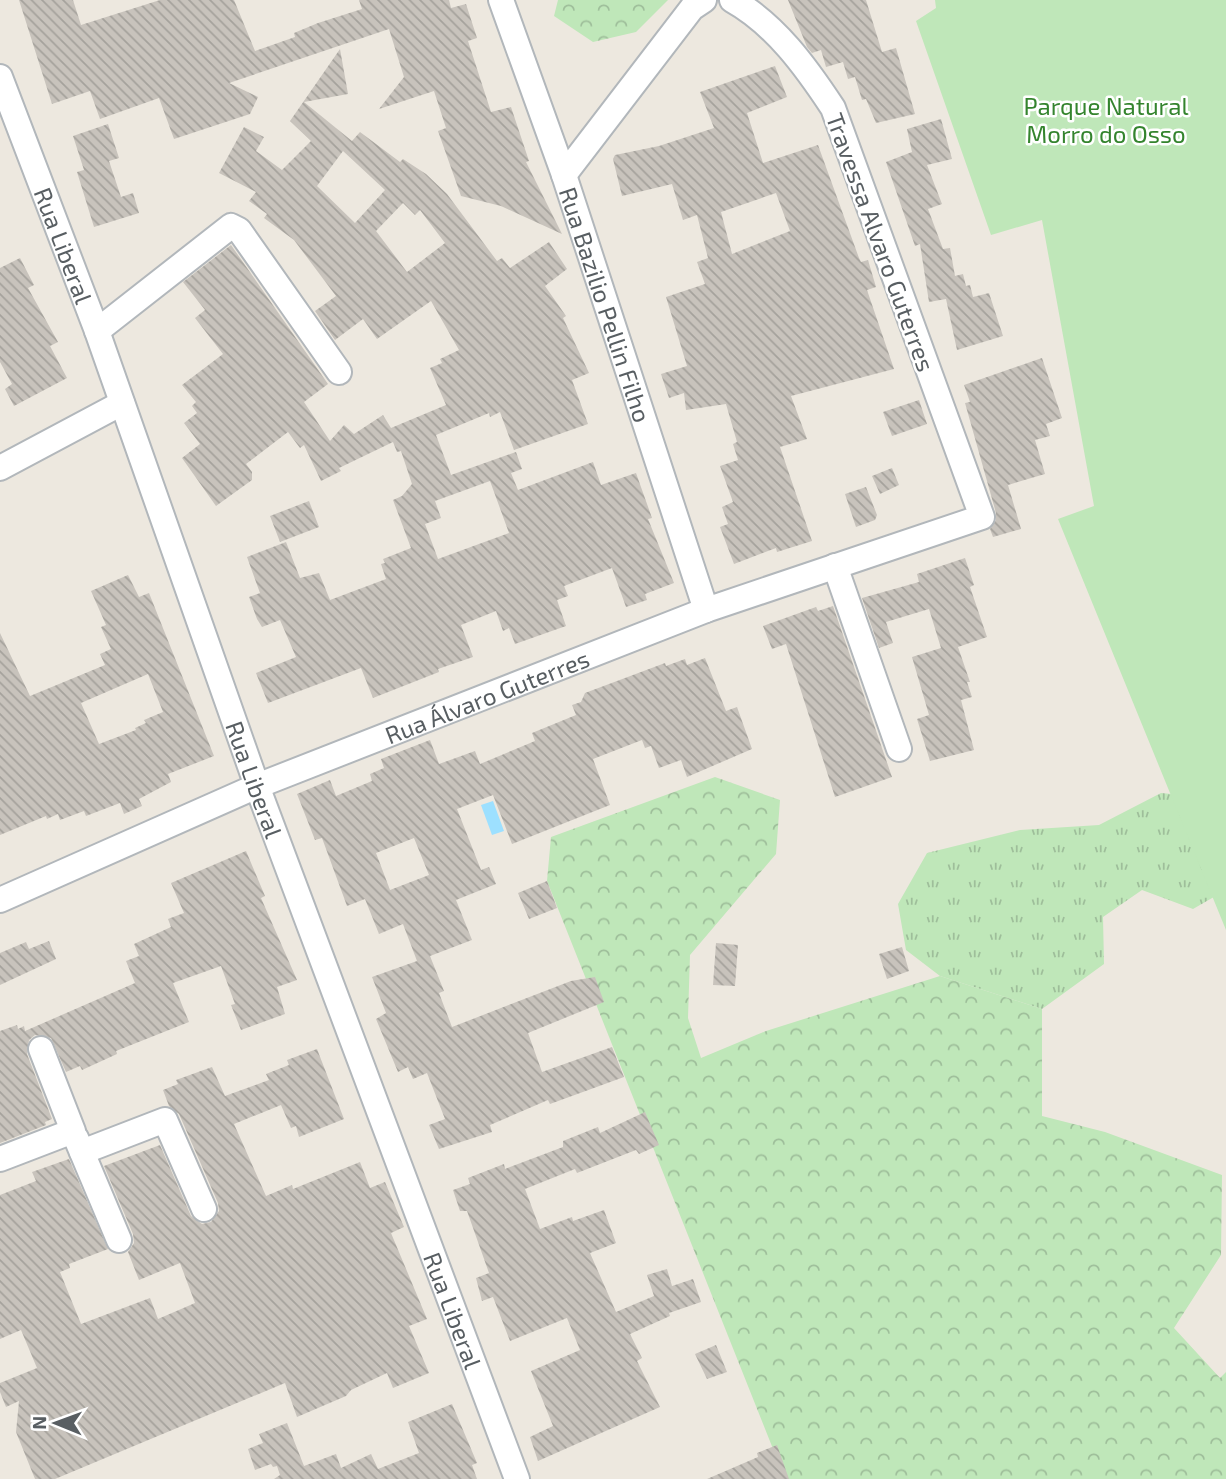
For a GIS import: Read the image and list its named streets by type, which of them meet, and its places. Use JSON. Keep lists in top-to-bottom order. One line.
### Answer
{"streets":{"street":["Travessa Alvaro Guterres","Rua Liberal","Rua Bazilio Pellin Filho","Rua Álvaro Guterres"]},"crossings":[["Travessa Alvaro Guterres","Rua Álvaro Guterres"],["Rua Liberal","Rua Álvaro Guterres"],["Rua Bazilio Pellin Filho","Rua Álvaro Guterres"]],"parks":["Parque Natural Morro do Osso"],"north":"left"}
